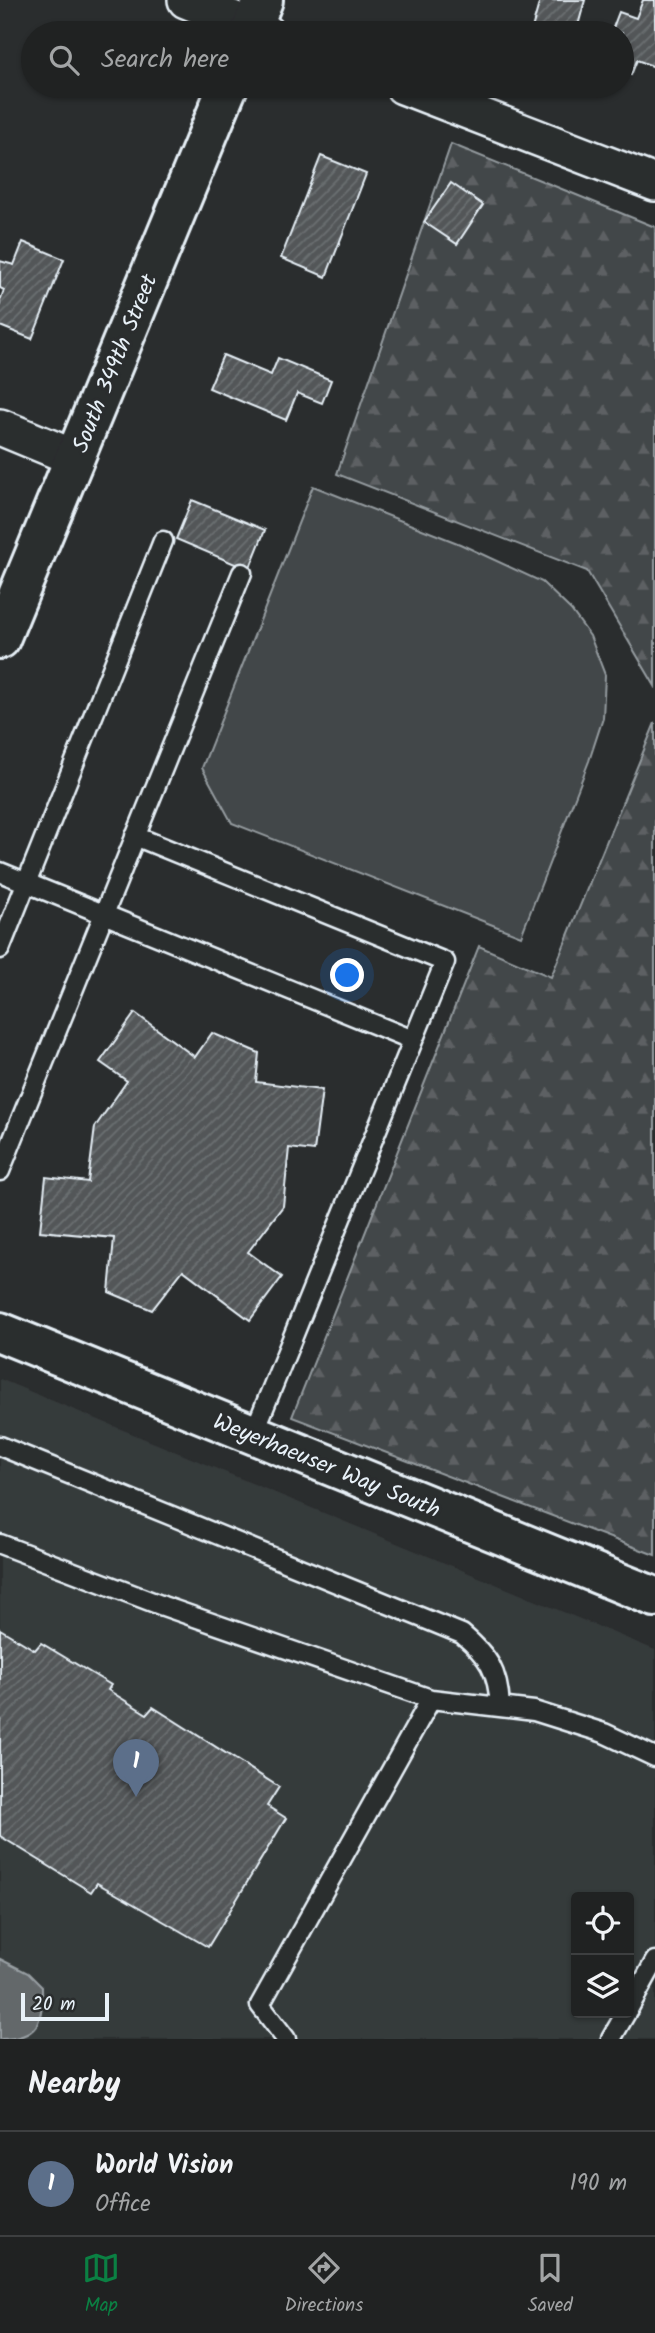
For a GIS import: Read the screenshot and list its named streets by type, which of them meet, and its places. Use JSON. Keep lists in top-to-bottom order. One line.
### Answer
{"streets":{"street":["South 349th Street","Weyerhaeuser Way South"]},"scale_bar":"20 m","page":{"search":"Search here","pins":"1","scale":"20 m","heading":"Nearby","list":[{"mark":"1","name":"World Vision","note":"Office","value":"190 m"}],"nav":["Map","Directions","Saved"]}}
